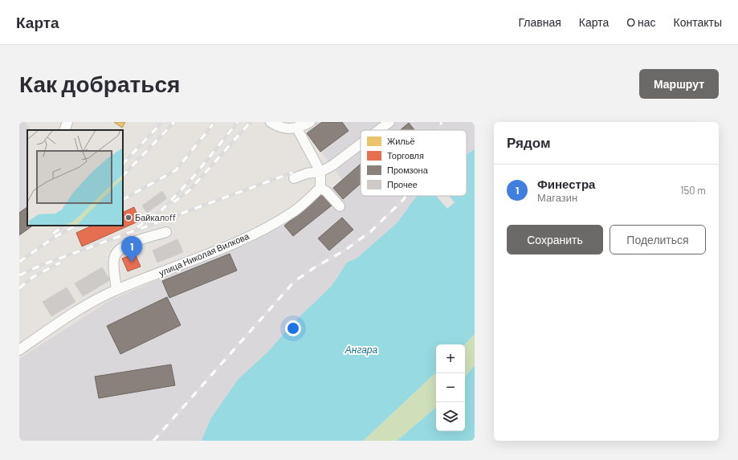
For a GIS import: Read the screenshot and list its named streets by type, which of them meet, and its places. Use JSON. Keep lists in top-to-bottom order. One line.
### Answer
{"streets":{"street":["улица Николая Вилкова"]},"water":["Ангара"],"places":["Байкалoff"],"legend":["Жильё","Торговля","Промзона","Прочее"],"page":{"header":"Карта","nav":["Главная","Карта","О нас","Контакты"],"buttons":["Маршрут",["Сохранить","Поделиться"]],"title":"Как добраться","heading":"Рядом","list":[{"mark":"1","name":"Финестра","note":"Магазин","value":"150 m"}],"pins":"1","map_buttons":["+","−"]}}
